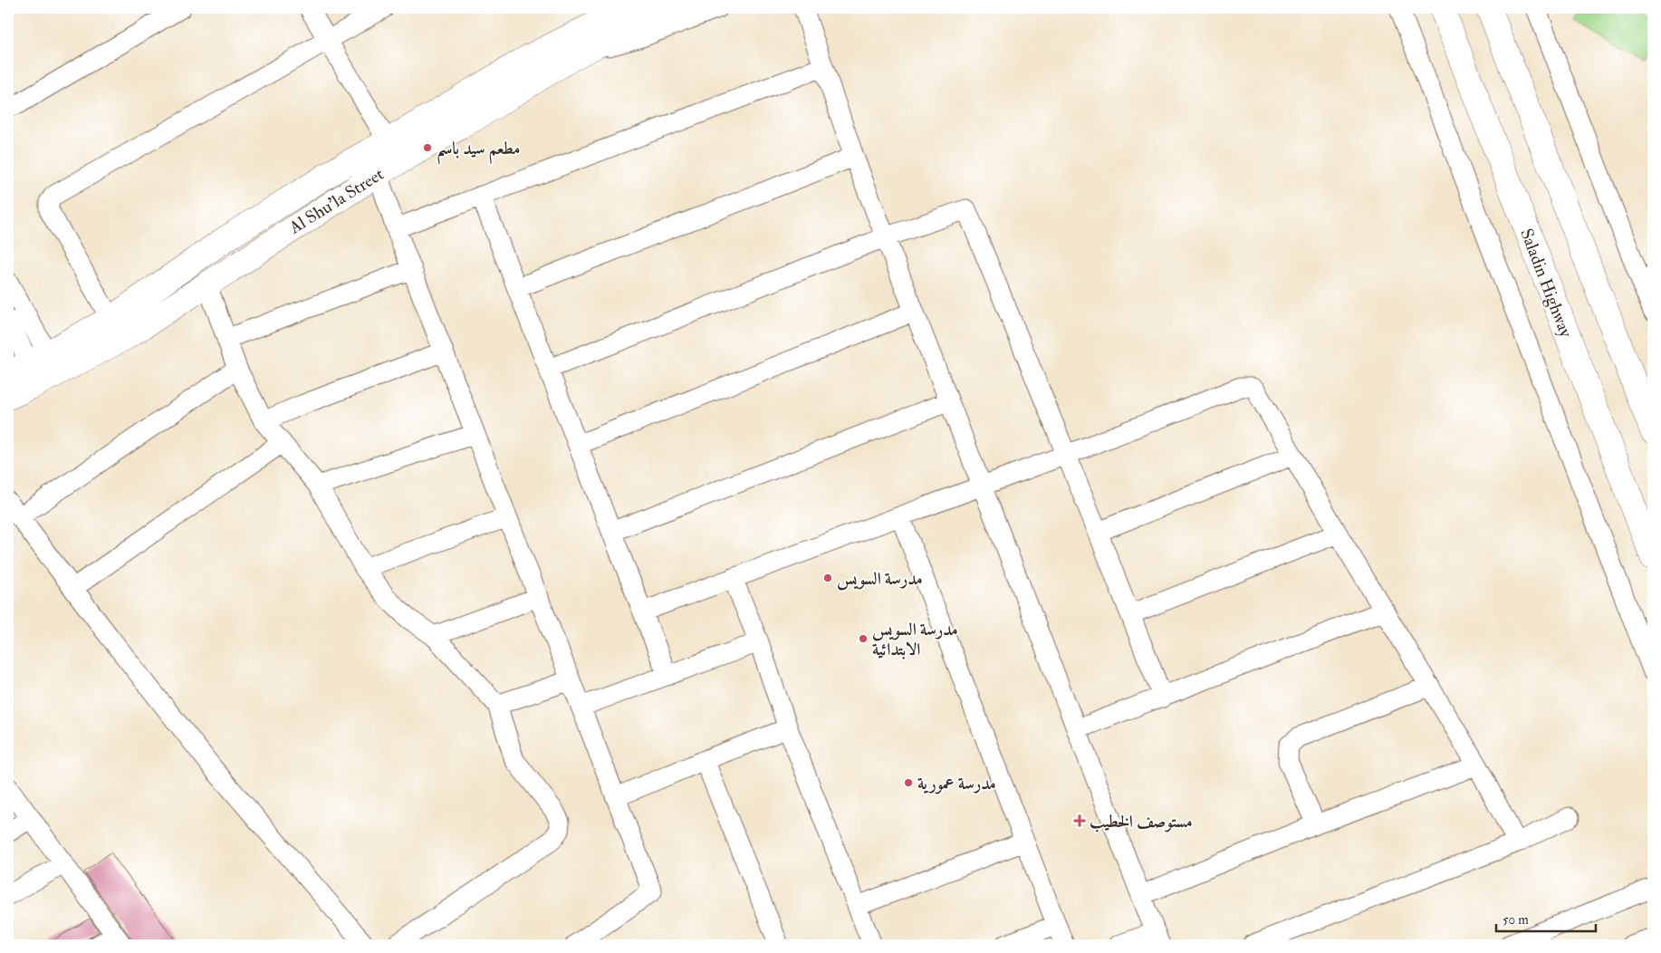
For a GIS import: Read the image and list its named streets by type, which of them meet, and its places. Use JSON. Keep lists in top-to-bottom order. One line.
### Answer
{"streets":{"main road":["Al Shu'la Street","Saladin Highway"]},"places":{"other":["مطعم سيد باسم","مدرسة السويس","مدرسة السويس الابتدائية","مدرسة عمورية"],"health":["مستوصف الخطيب"]},"scale_bar":"50 m"}
